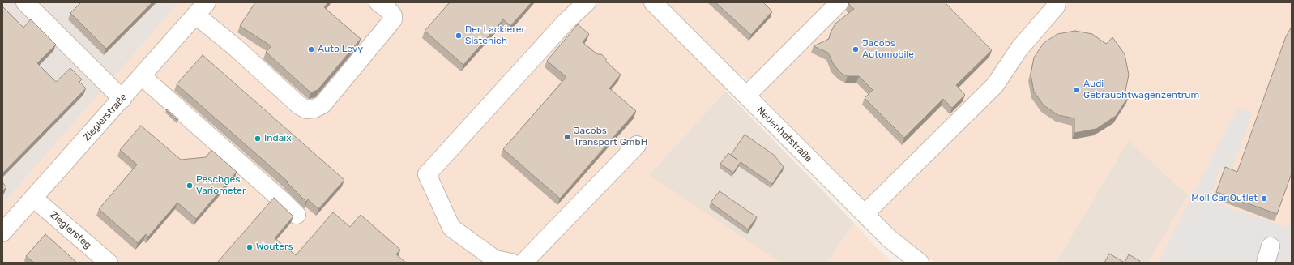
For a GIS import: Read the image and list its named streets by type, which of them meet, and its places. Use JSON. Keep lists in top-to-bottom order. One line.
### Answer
{"streets":{"street":["Zieglerstraße","Neuenhofstraße","Zieglersteg"]},"crossings":[["Zieglerstraße","Zieglersteg"]],"places":["Der Lackierer Sistenich","Auto Levy","Jacobs Automobile","Audi Gebrauchtwagenzentrum","Jacobs Transport GmbH","Indaix","Peschges Variometer","Moll Car Outlet","Wouters"]}
